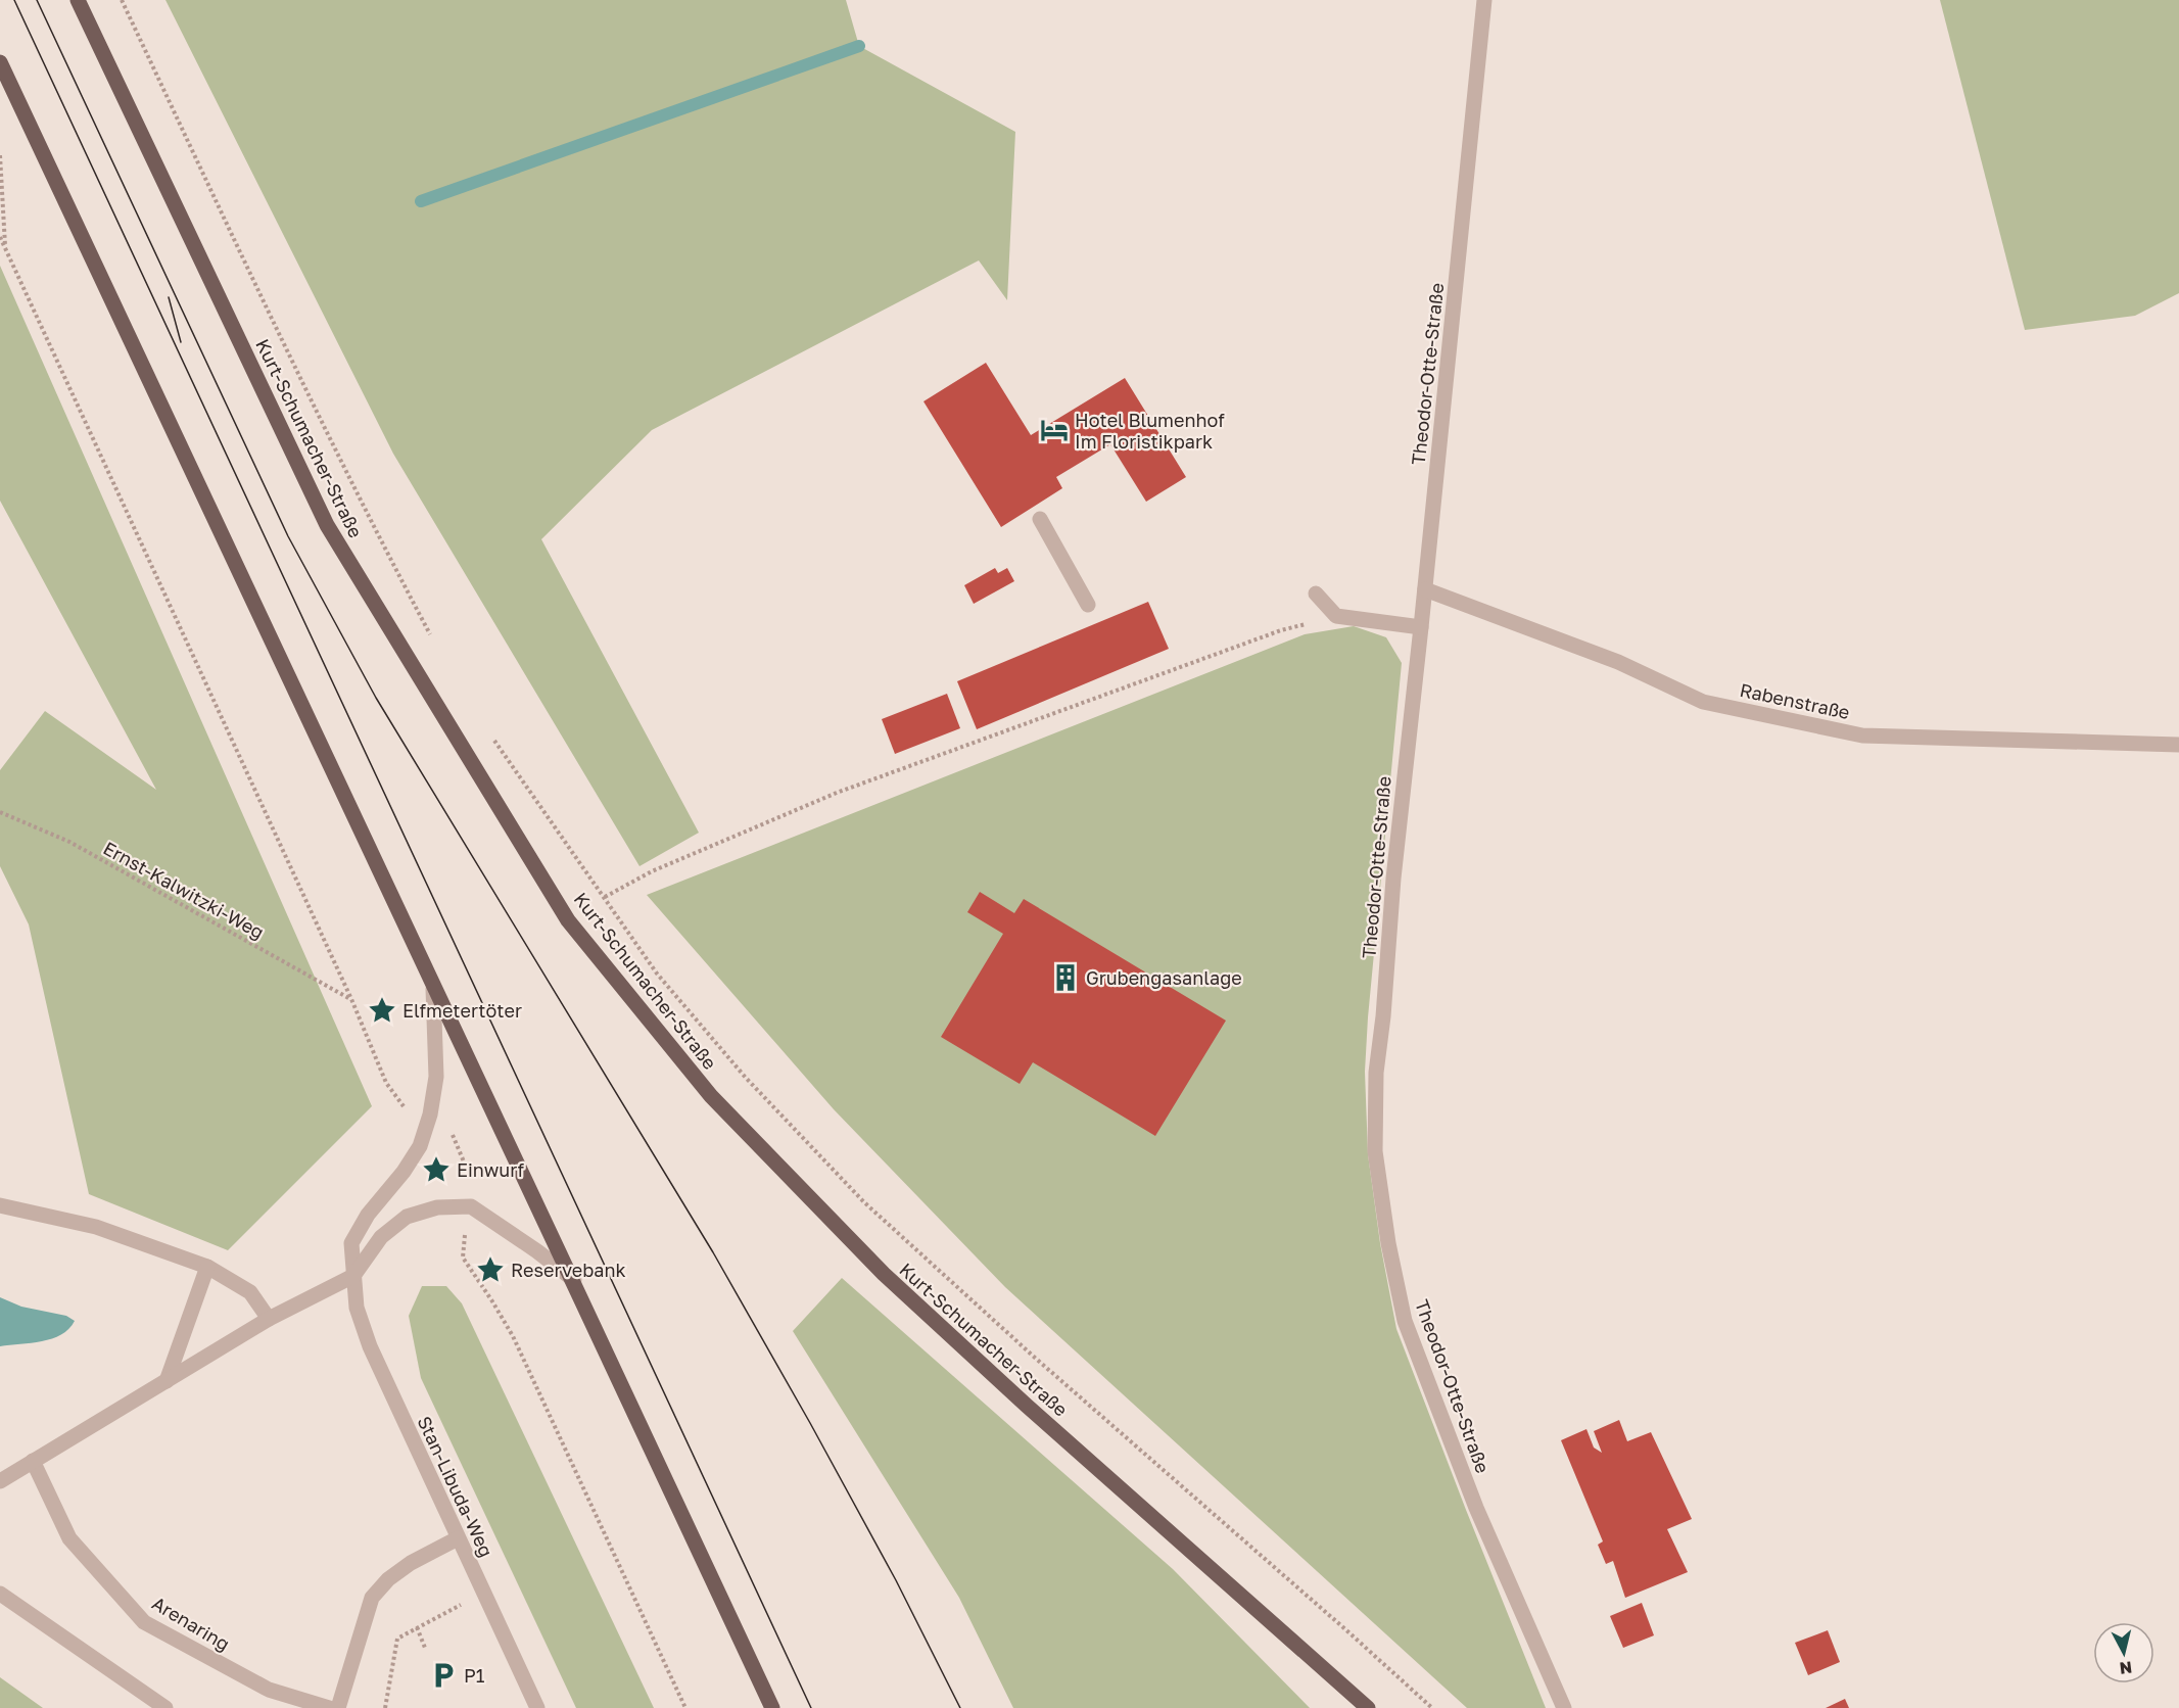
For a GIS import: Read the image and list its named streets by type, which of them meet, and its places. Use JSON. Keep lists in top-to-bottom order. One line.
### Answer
{"streets":{"main road":["Kurt-Schumacher-Straße"],"street":["Theodor-Otte-Straße","Rabenstraße","Stan-Libuda-Weg","Arenaring"],"path":["Ernst-Kalwitzki-Weg"]},"crossings":[["Theodor-Otte-Straße","Rabenstraße"]],"places":{"hotel":["Hotel Blumenhof Im Floristikpark"],"building":["Grubengasanlage"],"place":["Elfmetertöter","Einwurf","Reservebank"],"parking":["P1"]},"north":"bottom"}
